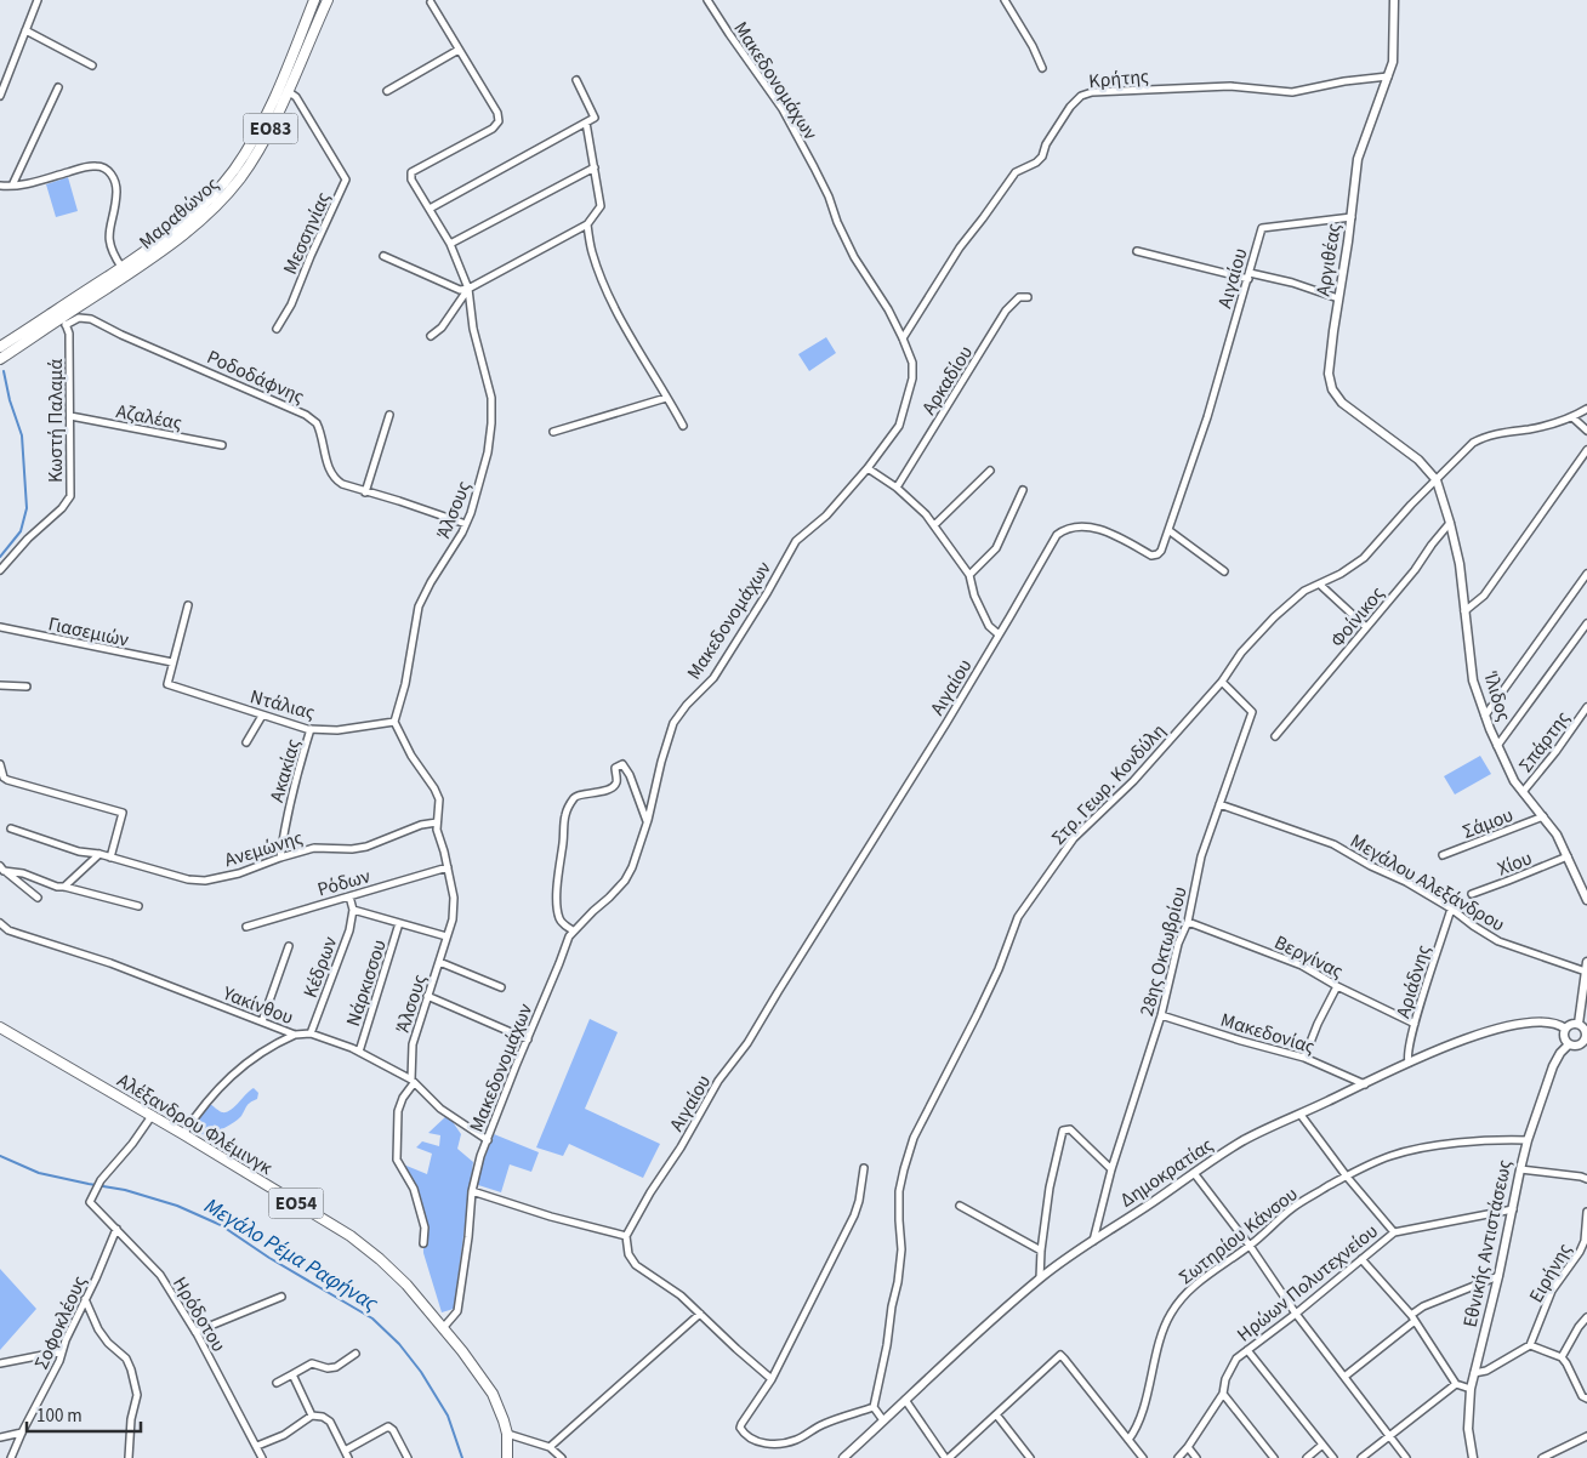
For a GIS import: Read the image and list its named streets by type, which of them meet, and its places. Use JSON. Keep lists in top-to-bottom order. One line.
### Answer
{"streets":{"main road":["ΕΟ83","Μαραθώνος","Αλέξανδρου Φλέμινγκ","ΕΟ54"],"street":["Κρήτης","Μακεδονομάχων","Μεσσηνίας","Αργιθέας","Αιγαίου","Ροδοδάφνης","Αρκαδίου","Αζαλέας","Κωστή Παλαμά","Άλσους","Φοίνικος","Γιασεμιών","Ίλιδος","Ντάλιας","Σπάρτης","Ακακίας","Στρ. Γεωρ. Κονδύλη","Σάμου","Ανεμώνης","Χίου","Ρόδων","Μεγάλου Αλεξάνδρου","28ης Οκτωβρίου","Βεργίνας","Κέδρων","Αριάδνης","Νάρκισσου","Υακίνθου","Μακεδονίας","Δημοκρατίας","Σωτηρίου Κάνσου","Εθνικής Αντιστάσεως","Ειρήνης","Ηρώων Πολυτεχνείου","Ηρόδοτου","Σοφοκλέους"]},"crossings":[["Κρήτης","Μακεδονομάχων"],["Κρήτης","Αργιθέας"],["Μακεδονομάχων","Υακίνθου"],["Μακεδονομάχων","Αλέξανδρου Φλέμινγκ"],["Μαραθώνος","Μεσσηνίας"],["Μαραθώνος","Ροδοδάφνης"],["Μαραθώνος","Κωστή Παλαμά"],["Αργιθέας","Αιγαίου"],["Αργιθέας","Ίλιδος"],["Αργιθέας","Στρ. Γεωρ. Κονδύλη"],["Ροδοδάφνης","Κωστή Παλαμά"],["Ροδοδάφνης","Άλσους"],["Αζαλέας","Κωστή Παλαμά"],["Άλσους","Ντάλιας"],["Άλσους","Ανεμώνης"],["Άλσους","Ρόδων"],["Άλσους","Υακίνθου"],["Φοίνικος","Ίλιδος"],["Γιασεμιών","Ντάλιας"],["Ίλιδος","Σπάρτης"],["Ίλιδος","Στρ. Γεωρ. Κονδύλη"],["Ίλιδος","Σάμου"],["Ίλιδος","Χίου"],["Ντάλιας","Ακακίας"],["Ακακίας","Ανεμώνης"],["Στρ. Γεωρ. Κονδύλη","28ης Οκτωβρίου"],["Μεγάλου Αλεξάνδρου","28ης Οκτωβρίου"],["Μεγάλου Αλεξάνδρου","Αριάδνης"],["28ης Οκτωβρίου","Βεργίνας"],["28ης Οκτωβρίου","Μακεδονίας"],["28ης Οκτωβρίου","Δημοκρατίας"],["Βεργίνας","Αριάδνης"],["Κέδρων","Υακίνθου"],["Αριάδνης","Δημοκρατίας"],["Νάρκισσου","Υακίνθου"],["Μακεδονίας","Δημοκρατίας"],["Αλέξανδρου Φλέμινγκ","Ηρόδοτου"],["Δημοκρατίας","Εθνικής Αντιστάσεως"],["Σωτηρίου Κάνσου","Εθνικής Αντιστάσεως"],["Εθνικής Αντιστάσεως","Ηρώων Πολυτεχνείου"],["Ηρόδοτου","Σοφοκλέους"]],"water":["Μεγάλο Ρέμα Ραφήνας"],"scale_bar":"100 m"}
